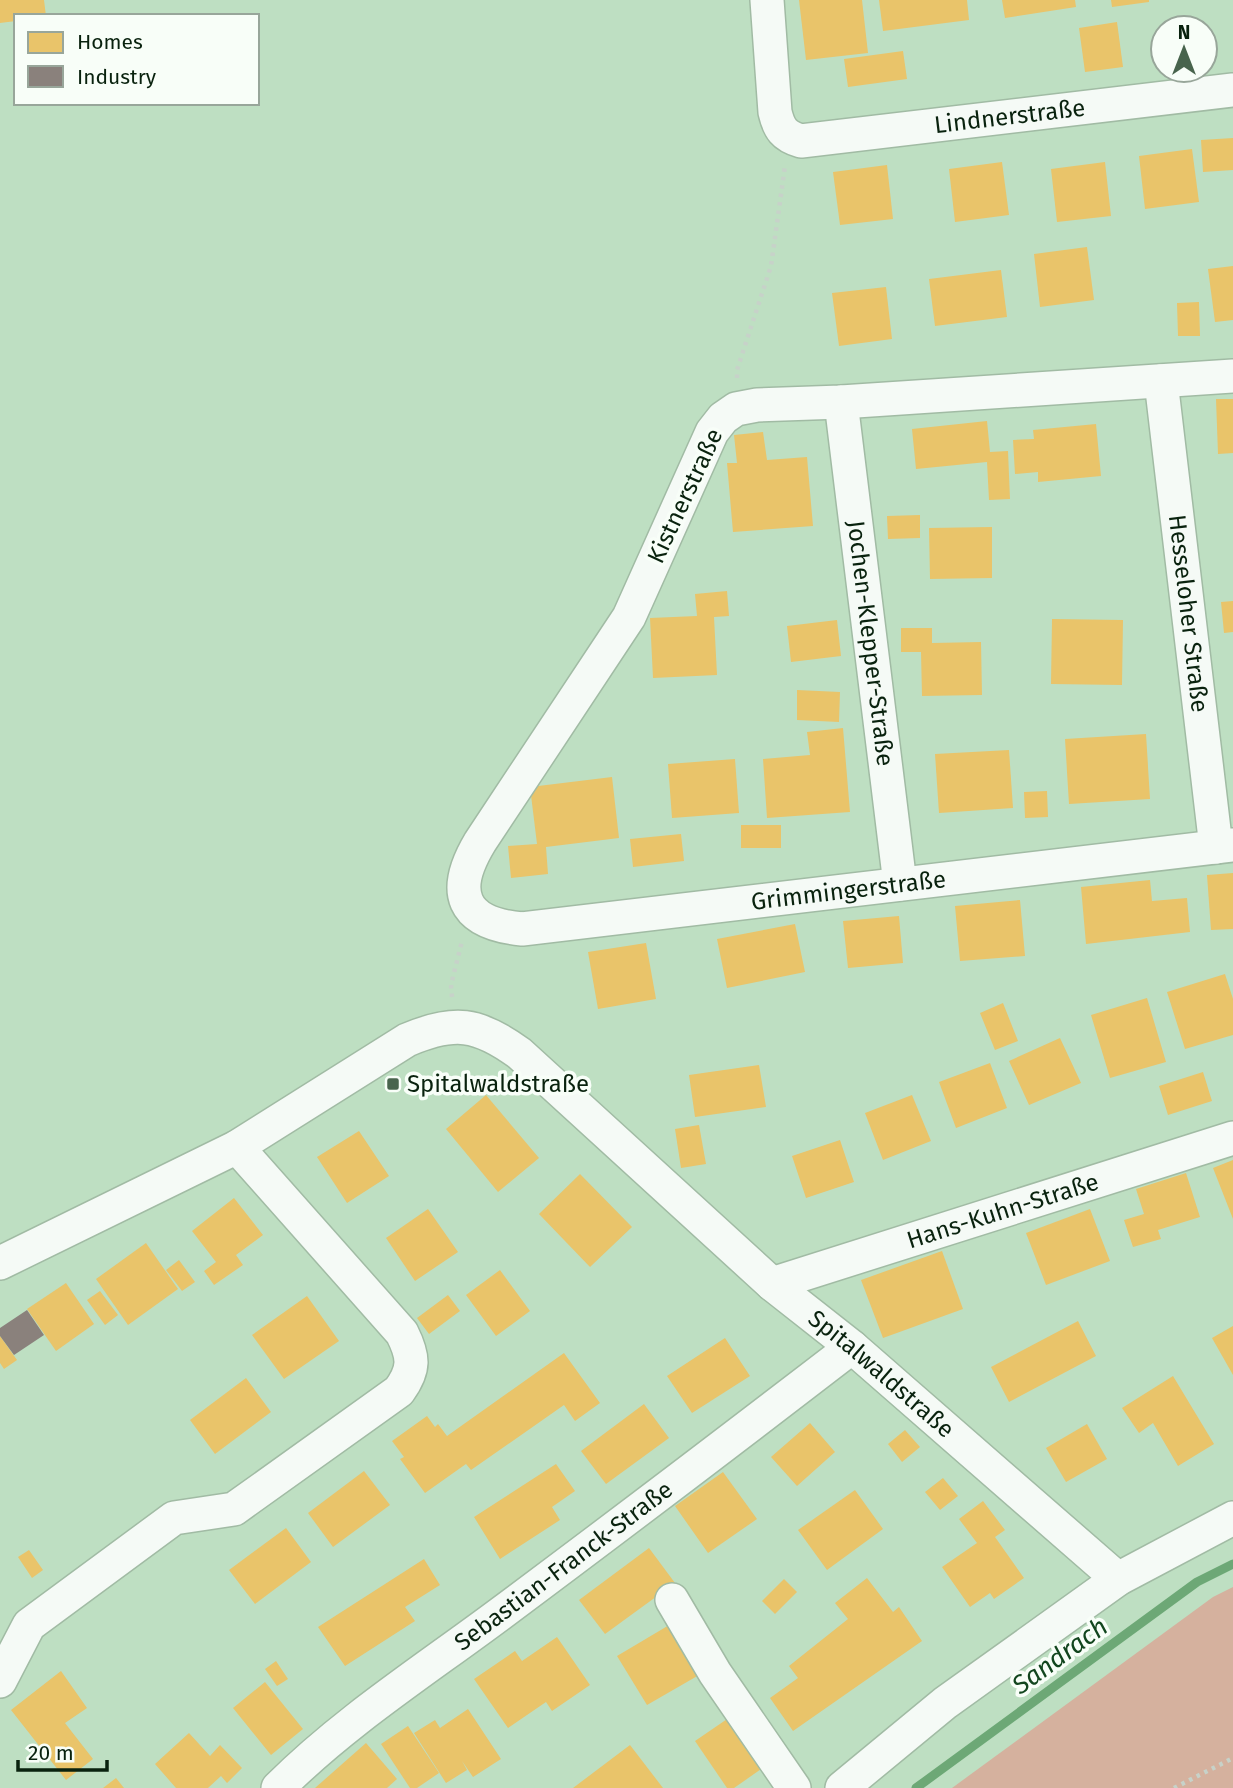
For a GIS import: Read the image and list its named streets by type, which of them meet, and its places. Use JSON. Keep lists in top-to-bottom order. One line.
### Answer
{"streets":{"street":["Lindnerstraße","Kistnerstraße","Hesseloher Straße","Jochen-Klepper-Straße","Grimmingerstraße","Hans-Kuhn-Straße","Spitalwaldstraße","Sebastian-Franck-Straße"]},"crossings":[["Kistnerstraße","Hesseloher Straße"],["Kistnerstraße","Jochen-Klepper-Straße"],["Kistnerstraße","Grimmingerstraße"],["Hesseloher Straße","Grimmingerstraße"],["Jochen-Klepper-Straße","Grimmingerstraße"],["Hans-Kuhn-Straße","Spitalwaldstraße"],["Spitalwaldstraße","Sebastian-Franck-Straße"]],"water":["Sandrach"],"places":{"transit":["Spitalwaldstraße"]},"legend":["Homes","Industry"],"scale_bar":"20 m","north":"top"}
